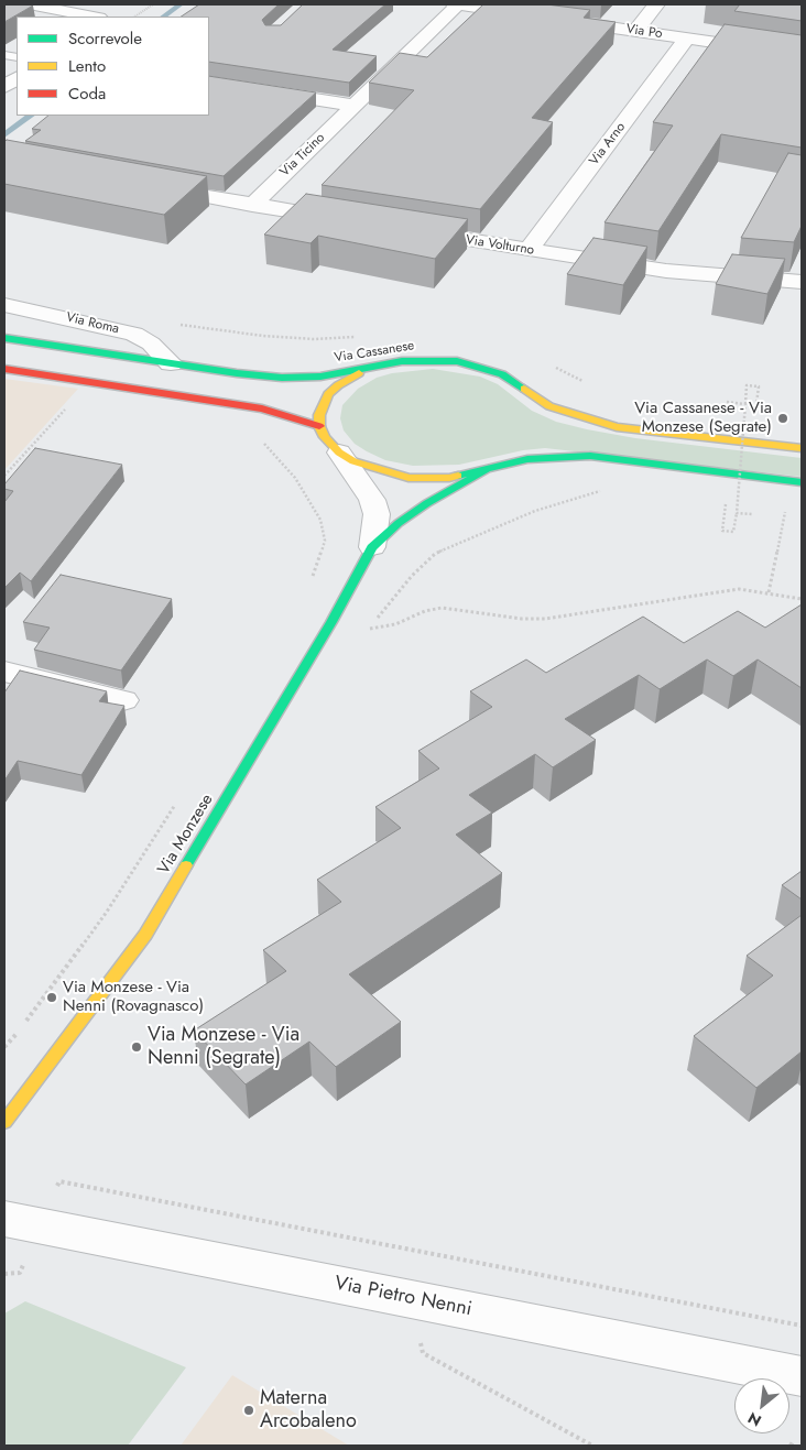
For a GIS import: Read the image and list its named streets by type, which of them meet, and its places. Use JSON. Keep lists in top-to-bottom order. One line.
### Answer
{"streets":{"main road":["Via Cassanese","Via Monzese"],"street":["Via Po","Via Arno","Via Ticino","Via Volturno","Via Roma","Via Pietro Nenni"]},"crossings":[["Via Po","Via Arno"],["Via Arno","Via Volturno"],["Via Roma","Via Cassanese"]],"places":["Via Cassanese - Via Monzese (Segrate)","Via Monzese - Via Nenni (Rovagnasco)","Via Monzese - Via Nenni (Segrate)","Materna Arcobaleno"],"legend":["Scorrevole","Lento","Coda"],"north":"bottom left"}
